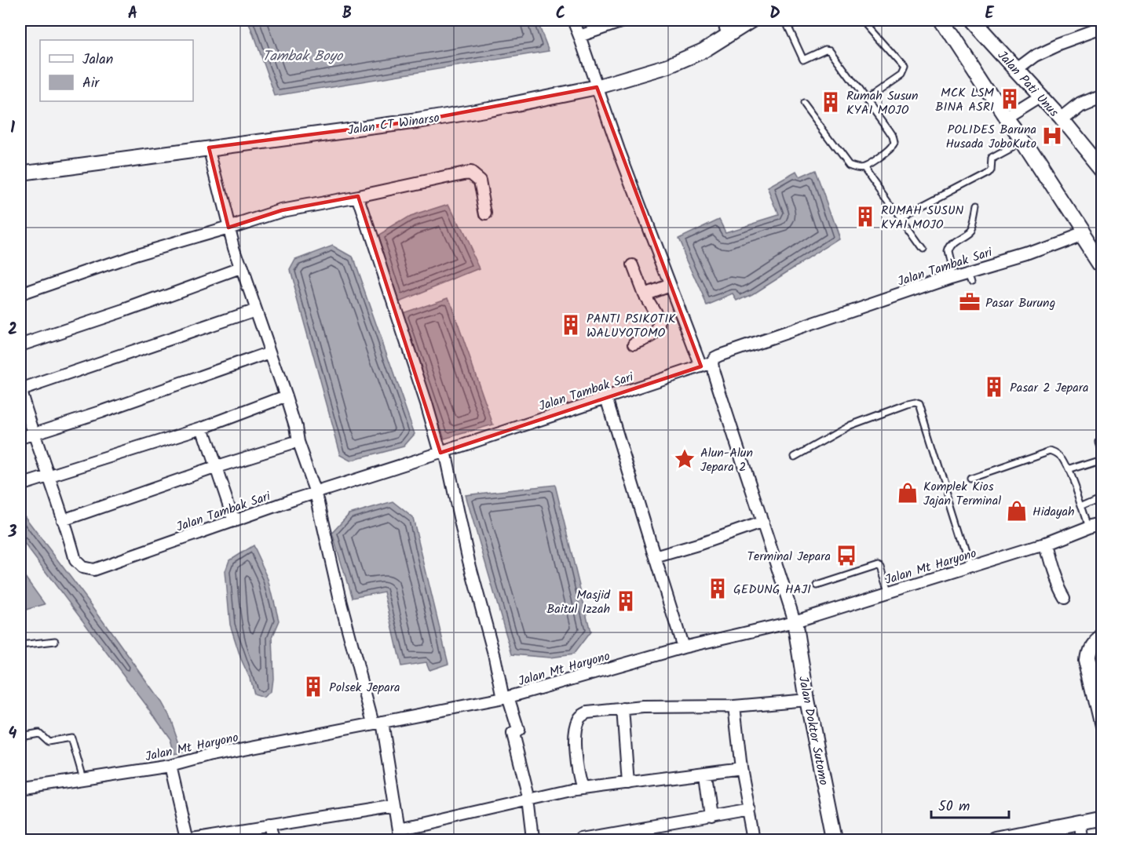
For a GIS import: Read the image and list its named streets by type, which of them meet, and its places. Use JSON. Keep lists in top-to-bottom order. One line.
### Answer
{"streets":{"street":["Jalan Pati Unus","Jalan CT Winarso","Jalan Tambak Sari","Jalan Mt Haryono","Jalan Doktor Sutomo"]},"crossings":[["Jalan Mt Haryono","Jalan Doktor Sutomo"]],"water":["Tambak Boyo"],"places":{"building":["MCK LSM BINA ASRI","Rumah Susun KYAI MOJO","RUMAH SUSUN KYAI MOJO","PANTI PSIKOTIK WALUYOTOMO","Pasar 2 Jepara","GEDUNG HAJI","Masjid Baitul Izzah","Polsek Jepara"],"hospital":["POLIDES Baruna Husada JoboKuto"],"office":["Pasar Burung"],"place":["Alun-Alun Jepara 2"],"shop":["Komplek Kios Jajan Terminal","Hidayah"],"bus stop":["Terminal Jepara"]},"legend":["Jalan","Air"],"scale_bar":"50 m","grid":{"columns":["A","B","C","D","E"],"rows":["1","2","3","4"]}}
